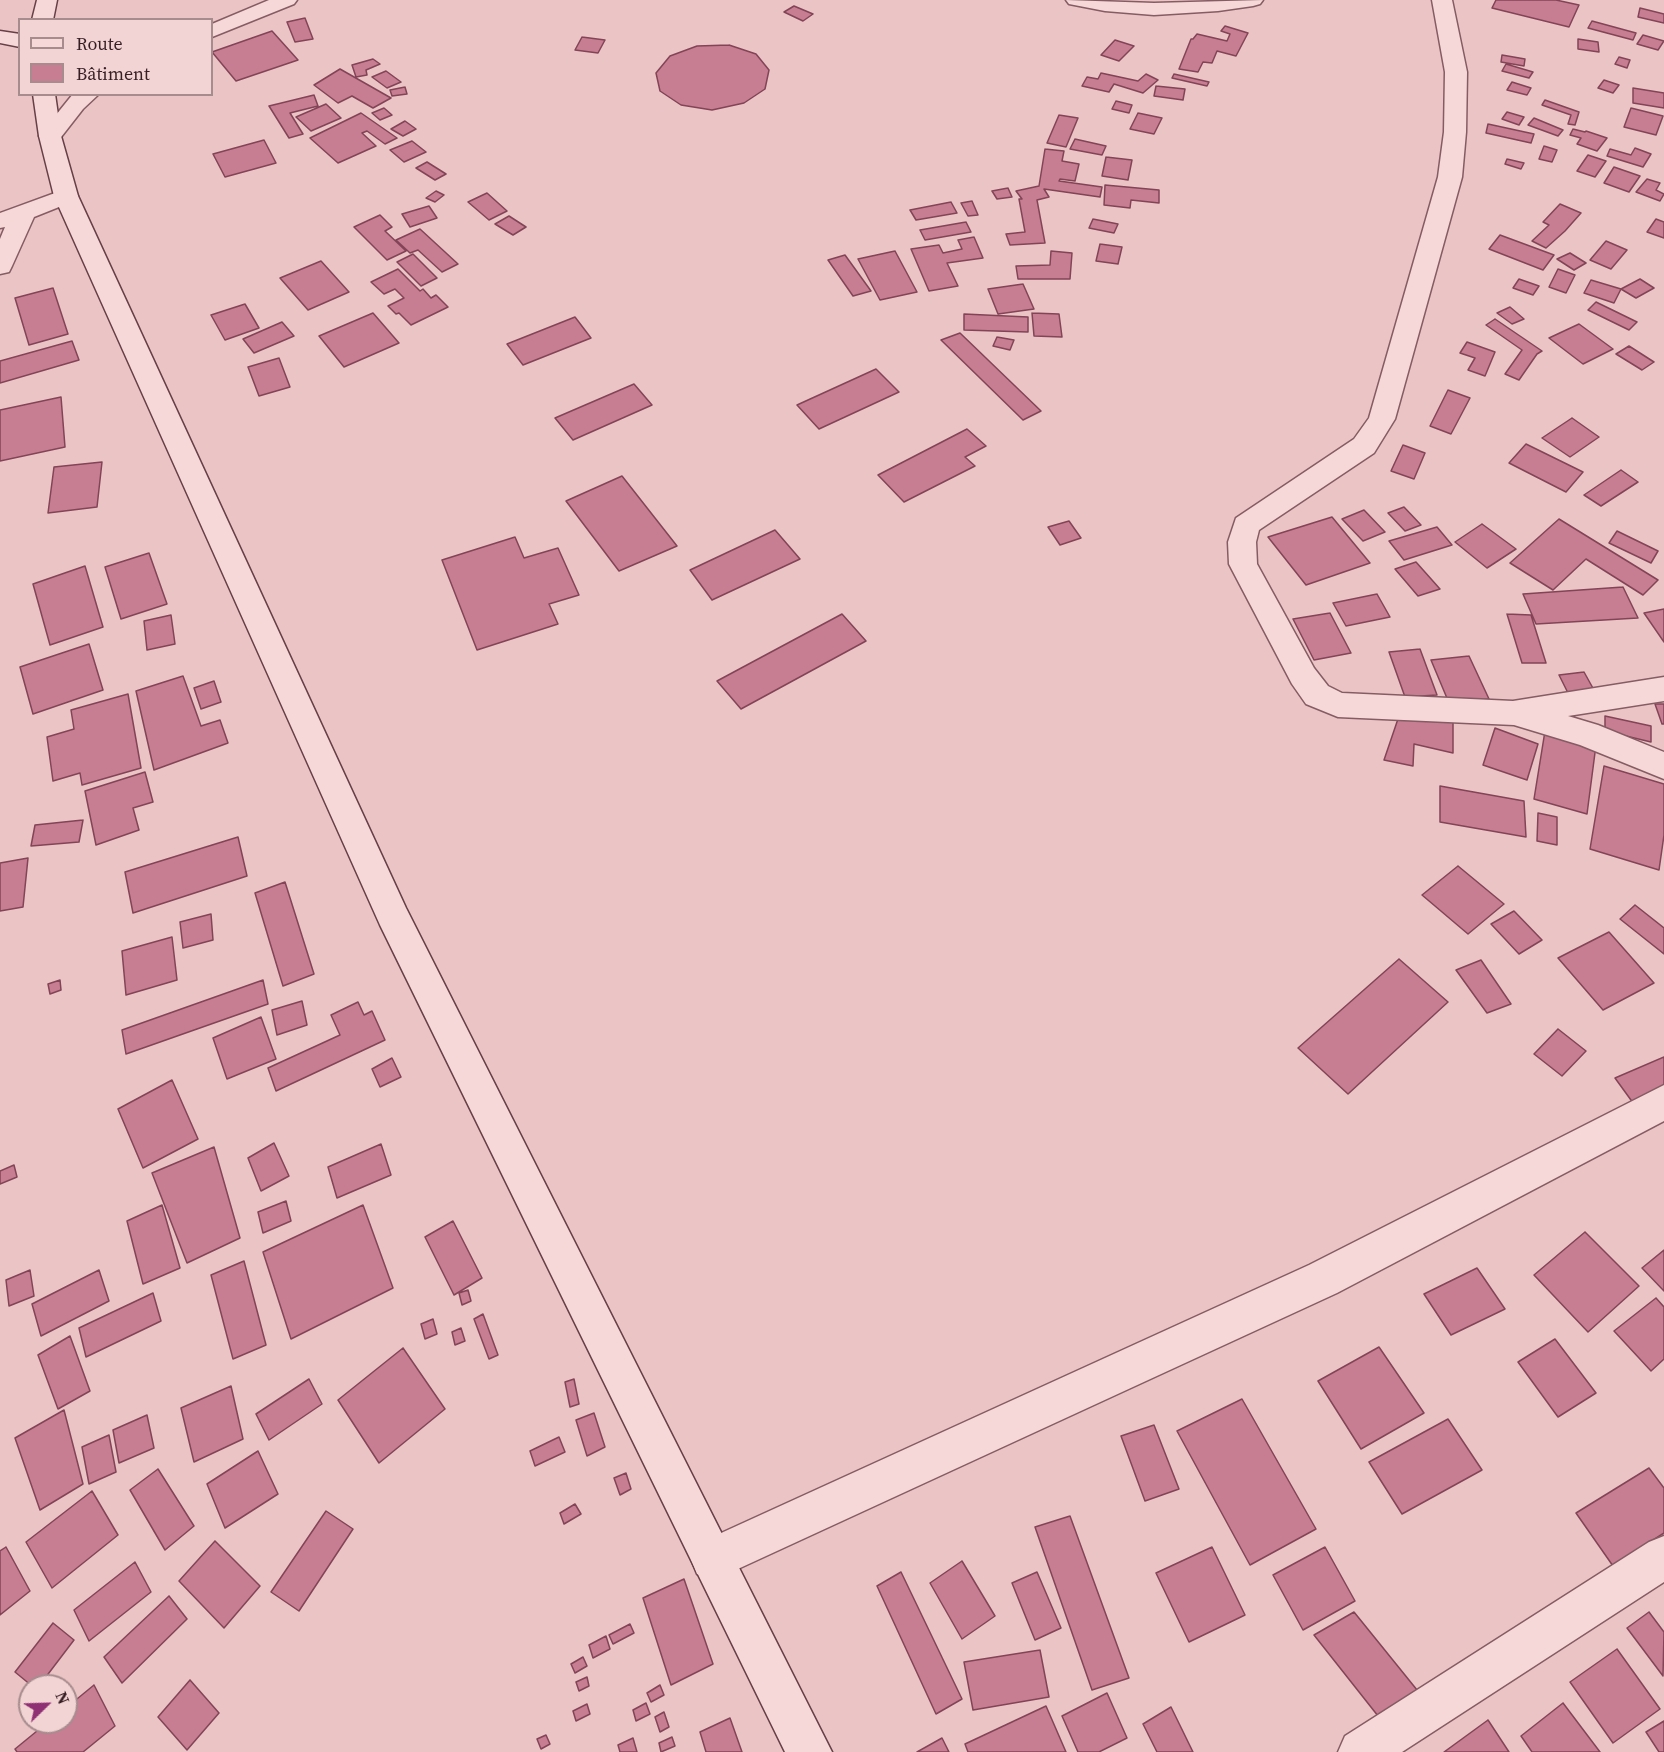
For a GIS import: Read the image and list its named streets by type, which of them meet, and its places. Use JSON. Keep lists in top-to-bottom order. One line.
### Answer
{"legend":["Route","Bâtiment"],"north":"top right"}
